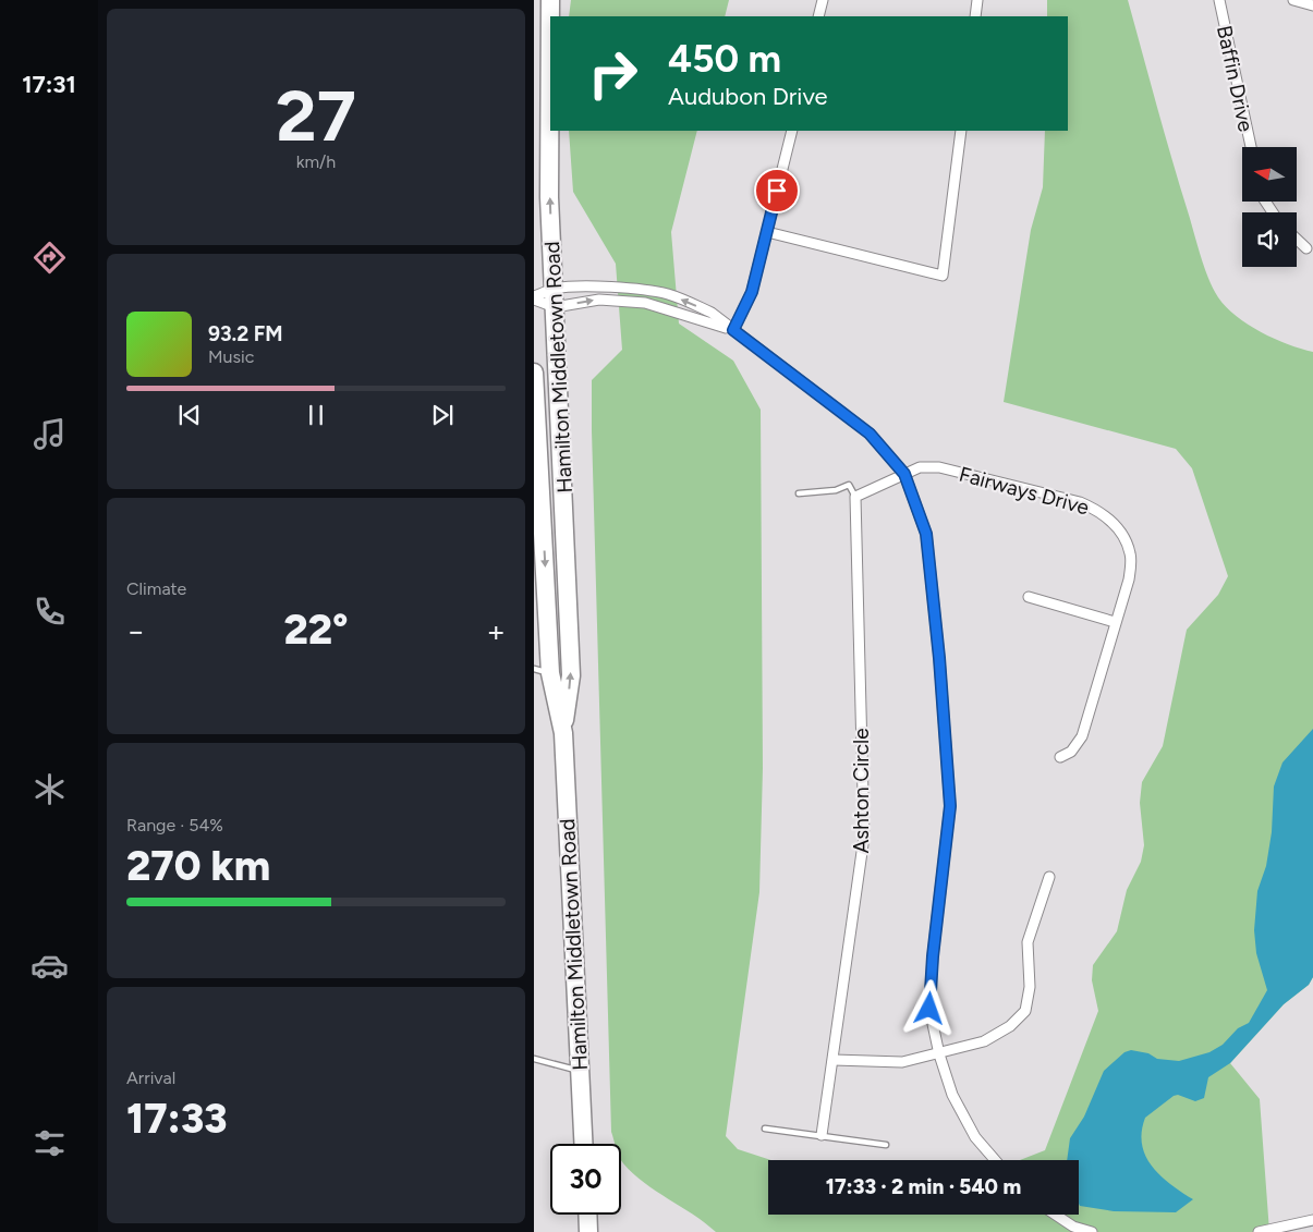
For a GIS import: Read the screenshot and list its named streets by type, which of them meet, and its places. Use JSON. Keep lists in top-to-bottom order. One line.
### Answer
{"streets":{"highway":["Hamilton Middletown Road"],"street":["Baffin Drive","Fairways Drive","Ashton Circle"]},"north":"left","page":{"tabs":"17:31","tile":[["27","km/h"],"Climate",["Range · 54%","270 km"],["Arrival","17:33"]],"turn":["450 m","Audubon Drive"],"song":["93.2 FM","Music"],"heat":["−","22°","+"],"limit":"30","trip":"17:33 · 2 min · 540 m"}}
